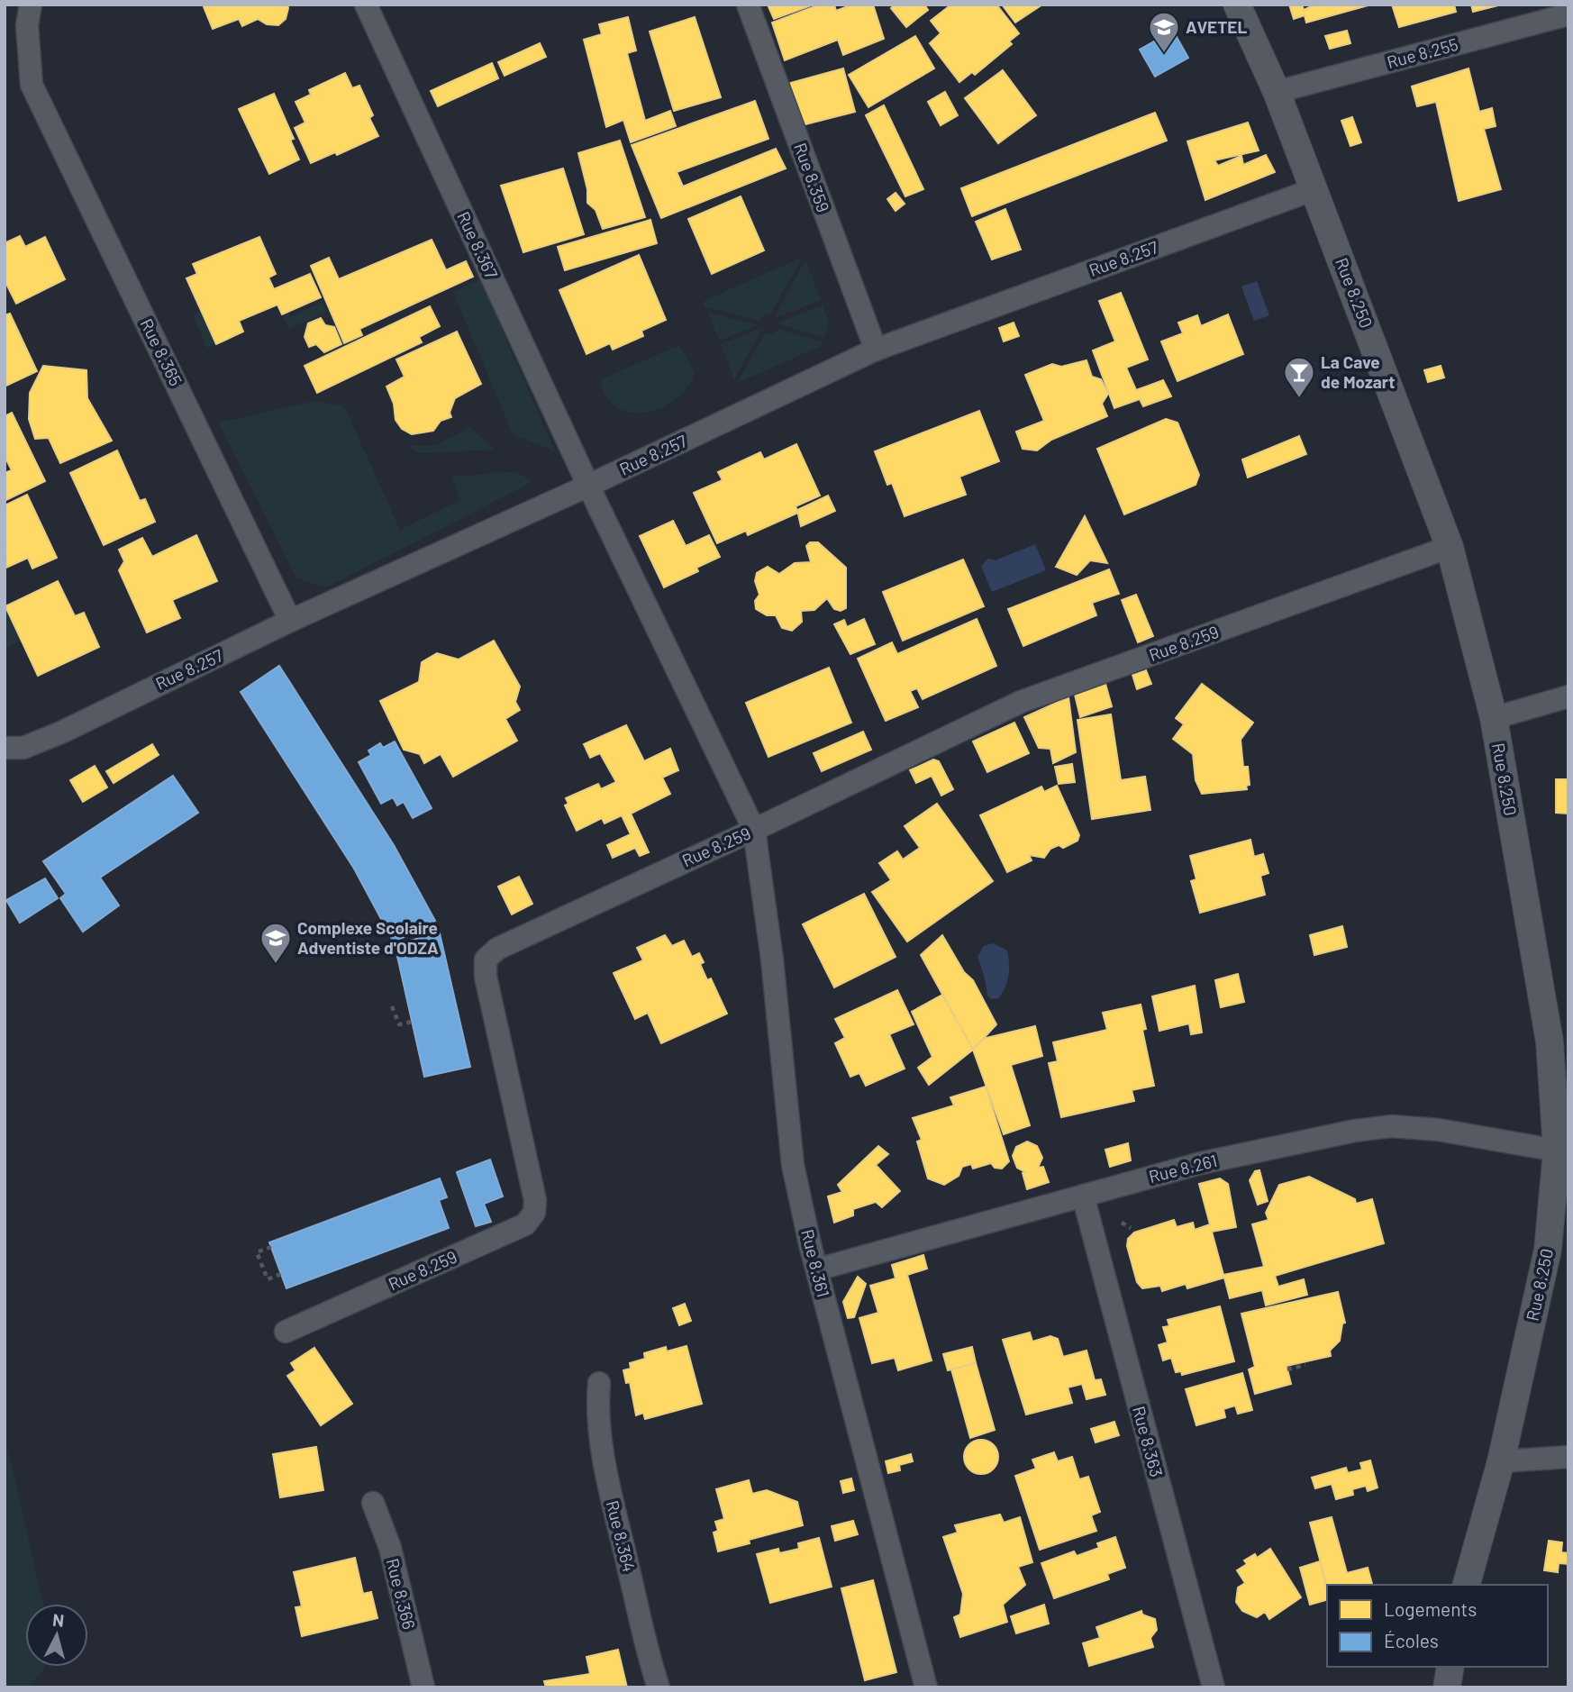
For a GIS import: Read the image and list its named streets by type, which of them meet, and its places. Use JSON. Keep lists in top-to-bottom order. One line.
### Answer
{"streets":{"street":["Rue 8.255","Rue 8.359","Rue 8.367","Rue 8.257","Rue 8.250","Rue 8.365","Rue 8.259","Rue 8.261","Rue 8.361","Rue 8.363","Rue 8.364","Rue 8.366"]},"crossings":[["Rue 8.255","Rue 8.250"],["Rue 8.359","Rue 8.257"],["Rue 8.367","Rue 8.257"],["Rue 8.367","Rue 8.259"],["Rue 8.367","Rue 8.361"],["Rue 8.257","Rue 8.250"],["Rue 8.257","Rue 8.365"],["Rue 8.250","Rue 8.259"],["Rue 8.250","Rue 8.261"],["Rue 8.259","Rue 8.361"],["Rue 8.261","Rue 8.361"],["Rue 8.261","Rue 8.363"]],"places":{"school or university":["AVETEL","Complexe Scolaire Adventiste d'ODZA"],"bar":["La Cave de Mozart"]},"legend":["Logements","Écoles"],"north":"top"}
